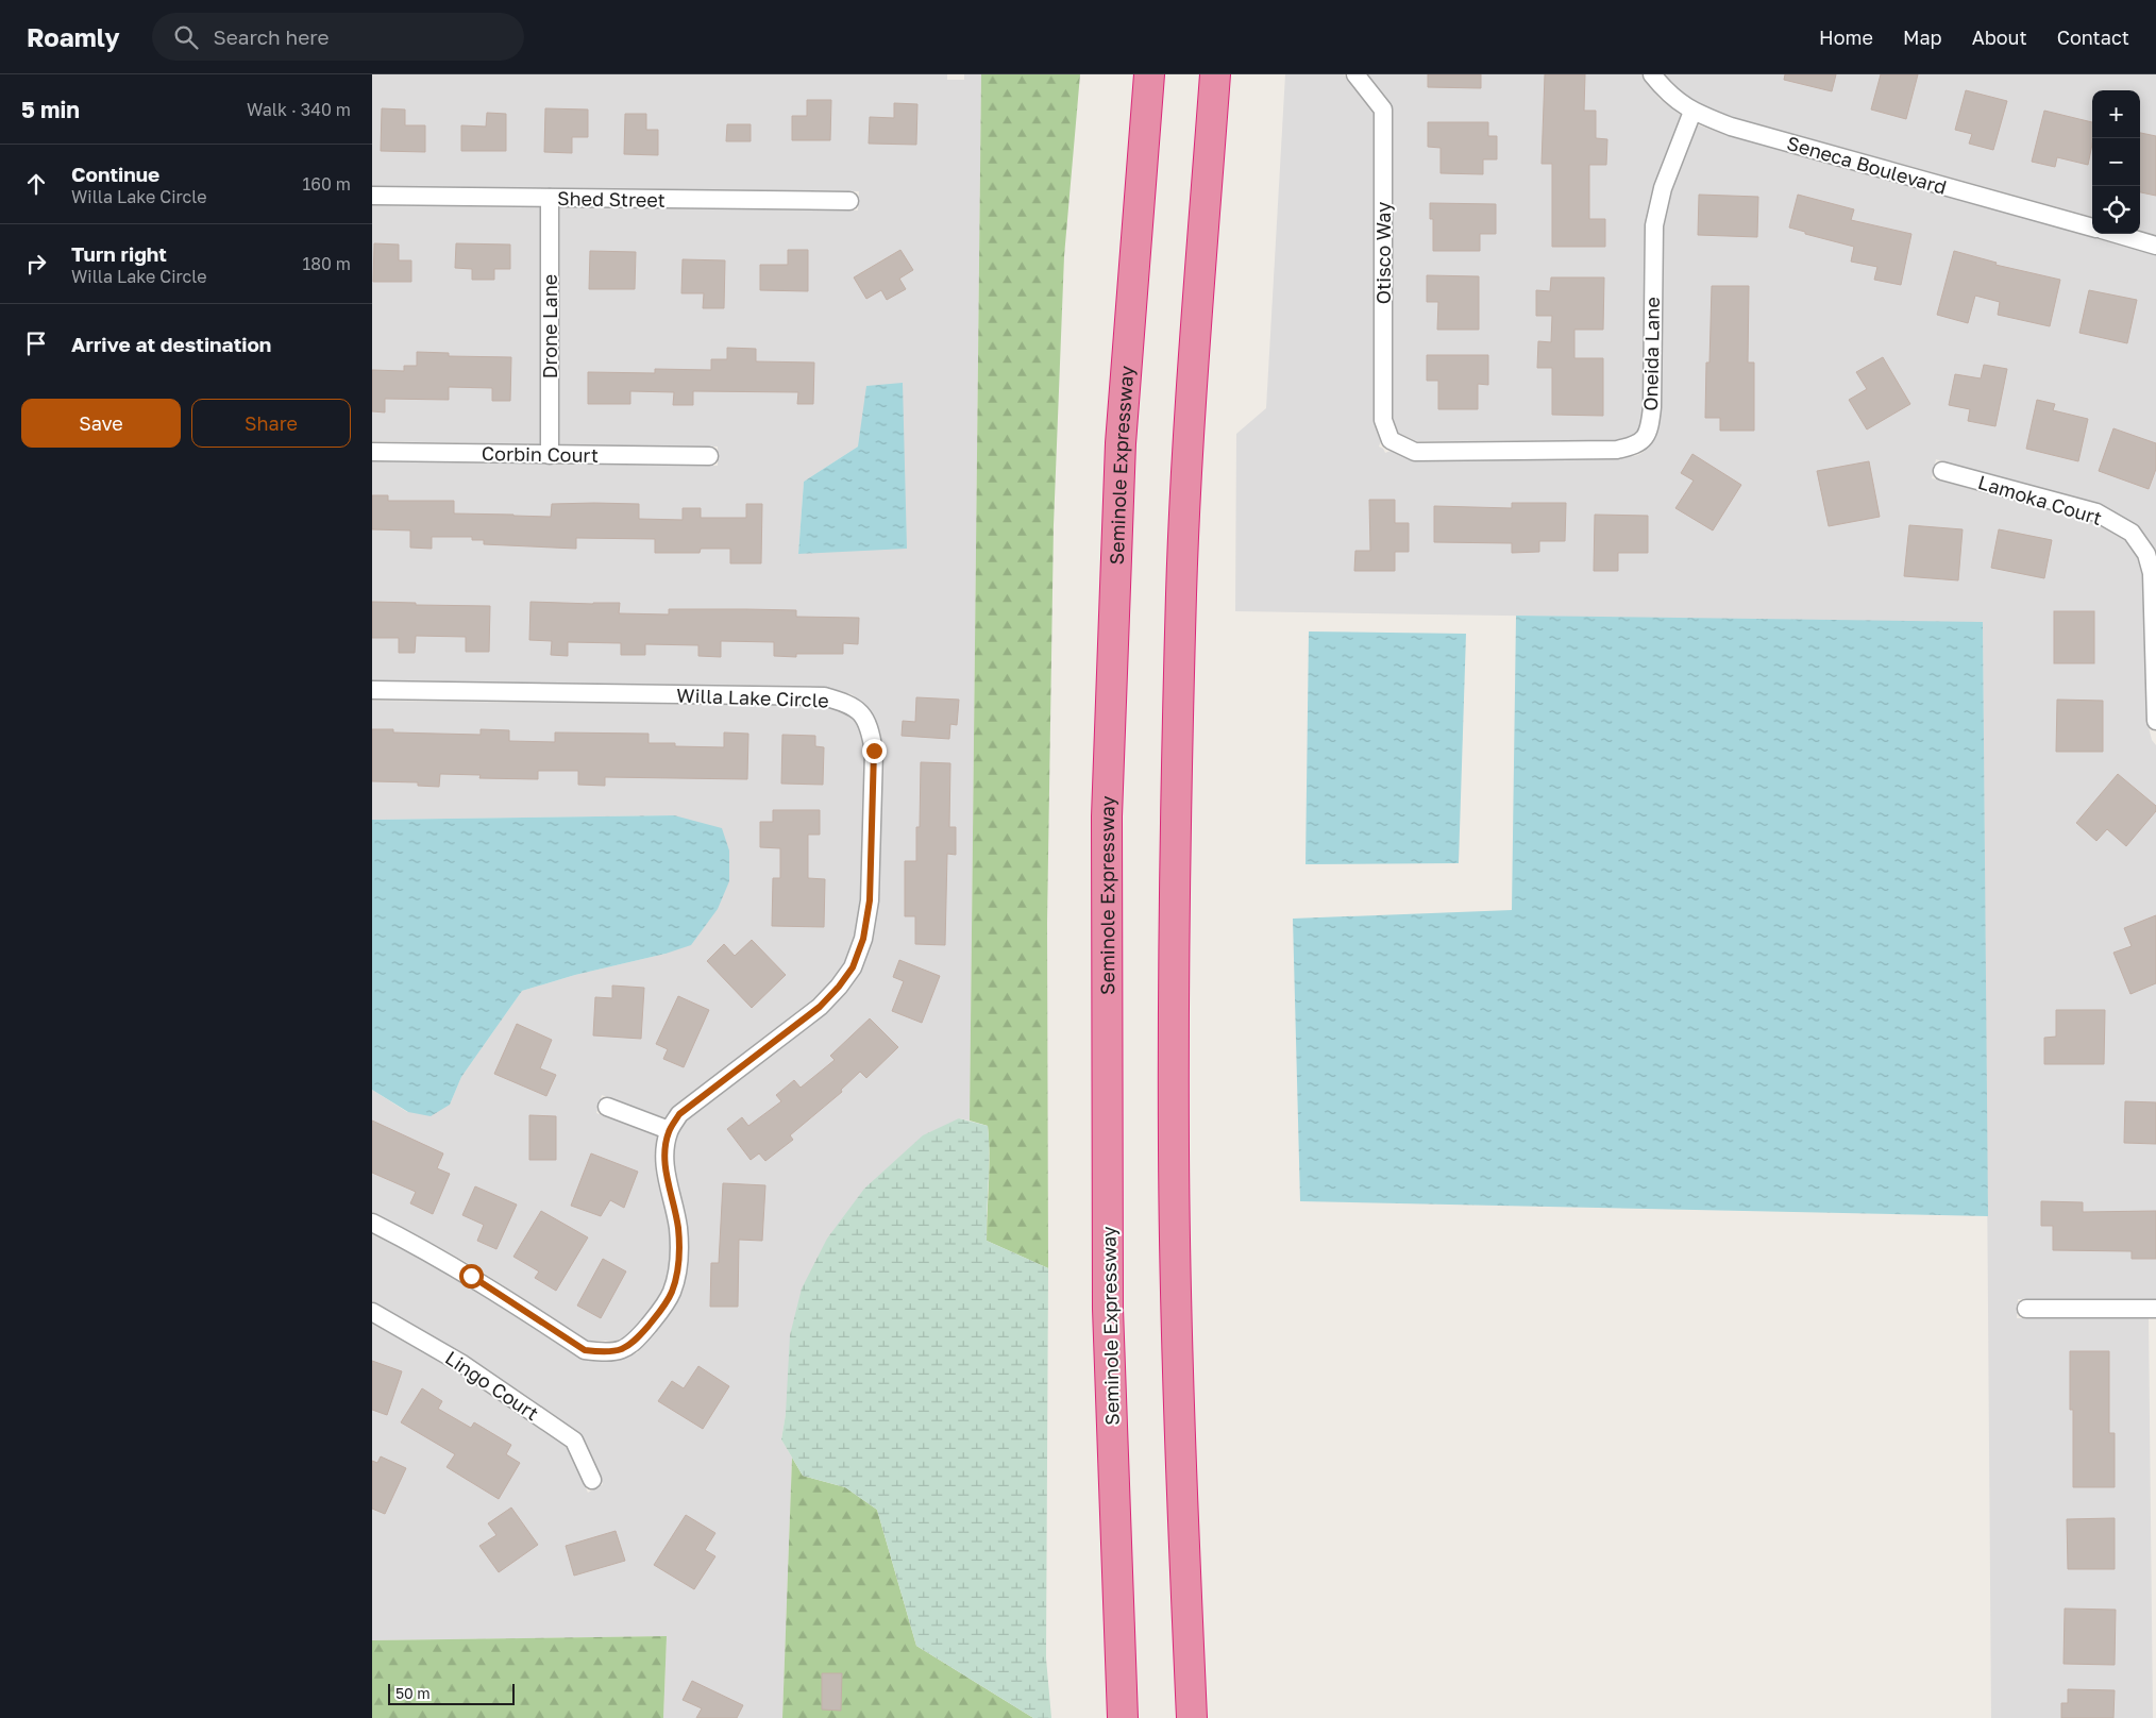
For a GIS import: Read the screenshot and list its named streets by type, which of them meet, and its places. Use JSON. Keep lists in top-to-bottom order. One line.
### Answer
{"streets":{"highway":["Seminole Expressway"],"street":["Seneca Boulevard","Shed Street","Otisco Way","Drone Lane","Oneida Lane","Corbin Court","Lamoka Court","Willa Lake Circle","Lingo Court"]},"crossings":[["Seneca Boulevard","Oneida Lane"],["Shed Street","Drone Lane"],["Otisco Way","Oneida Lane"],["Drone Lane","Corbin Court"]],"scale_bar":"50 m","page":{"header":"Roamly","search":"Search here","nav":["Home","Map","About","Contact"],"heading":["5 min","Walk · 340 m"],"map_buttons":["+","−"],"list":[["Continue","Willa Lake Circle","160 m"],["Turn right","Willa Lake Circle","180 m"],"Arrive at destination"],"buttons":["Save","Share"],"scale":"50 m"}}
